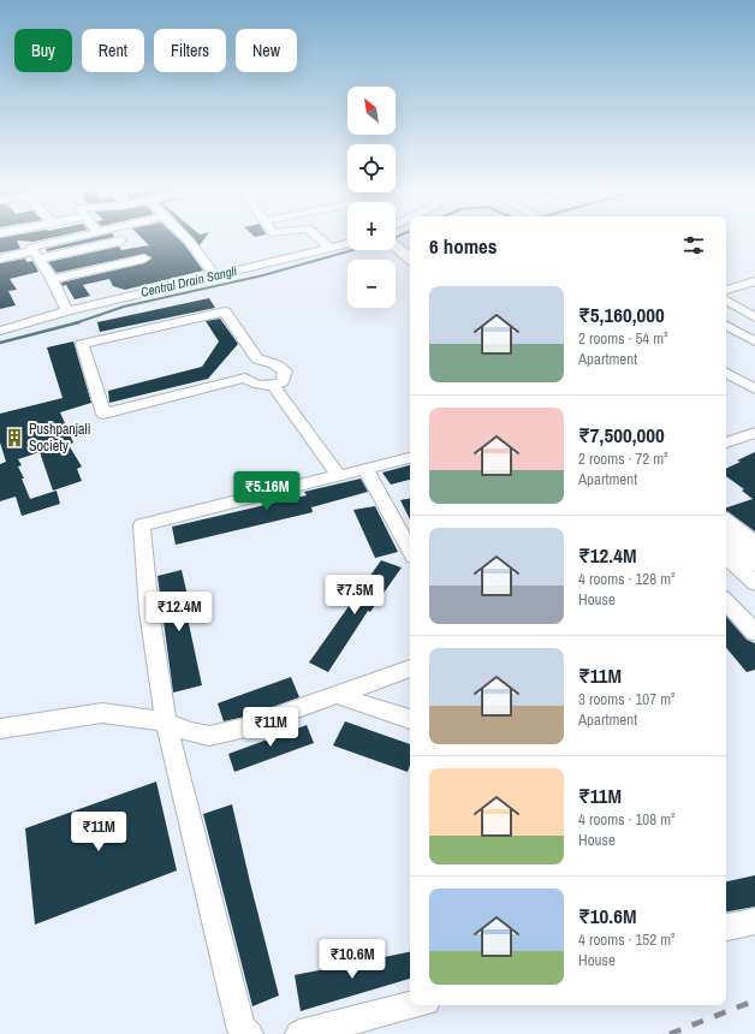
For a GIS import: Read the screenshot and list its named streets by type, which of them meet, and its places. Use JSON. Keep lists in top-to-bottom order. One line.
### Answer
{"water":["Central Drain Sangli"],"places":{"building":["Pushpanjali Society"]},"north":"top left","page":{"chip":["Buy","Rent","Filters","New"],"map_buttons":["+","−"],"heading":"6 homes","list":[{"name":"₹5,160,000","note":"2 rooms · 54 m² · Apartment"},{"name":"₹7,500,000","note":"2 rooms · 72 m² · Apartment"},{"name":"₹12.4M","note":"4 rooms · 128 m² · House"},{"name":"₹11M","note":"3 rooms · 107 m² · Apartment"},{"name":"₹11M","note":"4 rooms · 108 m² · House"},{"name":"₹10.6M","note":"4 rooms · 152 m² · House"}],"price":["₹5.16M","₹7.5M","₹12.4M","₹11M","₹11M","₹10.6M"]}}
